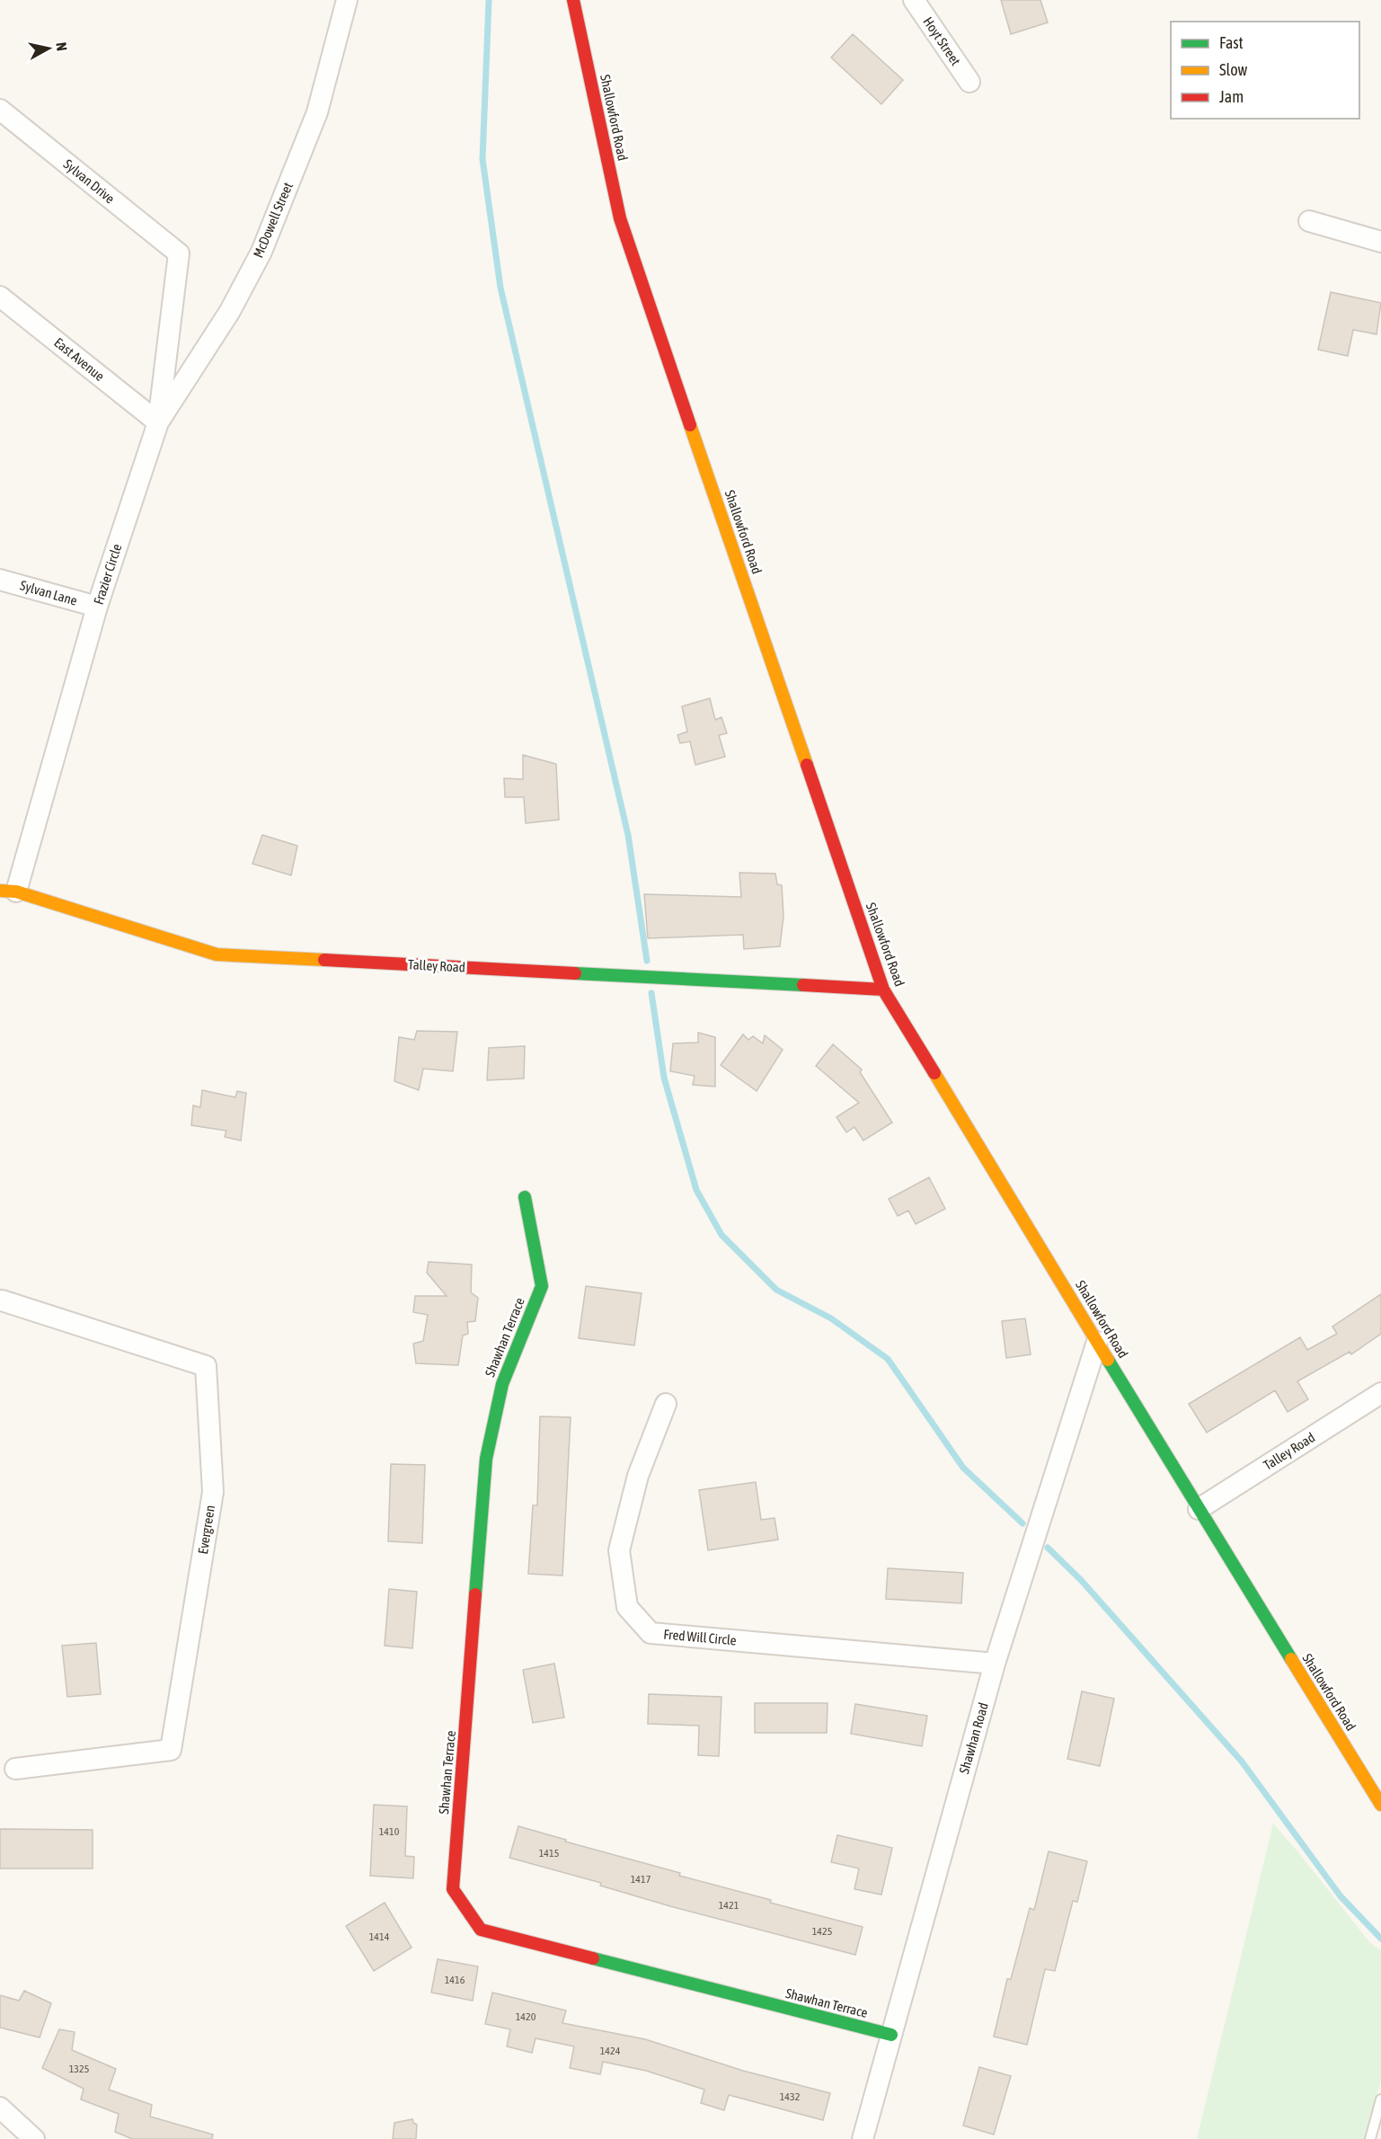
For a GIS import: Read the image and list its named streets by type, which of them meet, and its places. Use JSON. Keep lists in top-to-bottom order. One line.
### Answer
{"streets":{"street":["Hoyt Street","Shallowford Road","Sylvan Drive","McDowell Street","East Avenue","Frazier Circle","Sylvan Lane","Talley Road","Shawhan Terrace","Evergreen","Fred Will Circle","Shawhan Road"]},"crossings":[["Shallowford Road","Talley Road"],["Shallowford Road","Shawhan Road"],["Sylvan Drive","Frazier Circle"],["McDowell Street","East Avenue"],["McDowell Street","Frazier Circle"],["East Avenue","Frazier Circle"],["Frazier Circle","Sylvan Lane"],["Frazier Circle","Talley Road"],["Shawhan Terrace","Shawhan Road"],["Fred Will Circle","Shawhan Road"]],"house_numbers":["1410","1415","1417","1421","1425","1414","1416","1420","1424","1325","1432"],"legend":["Fast","Slow","Jam"],"north":"right"}
